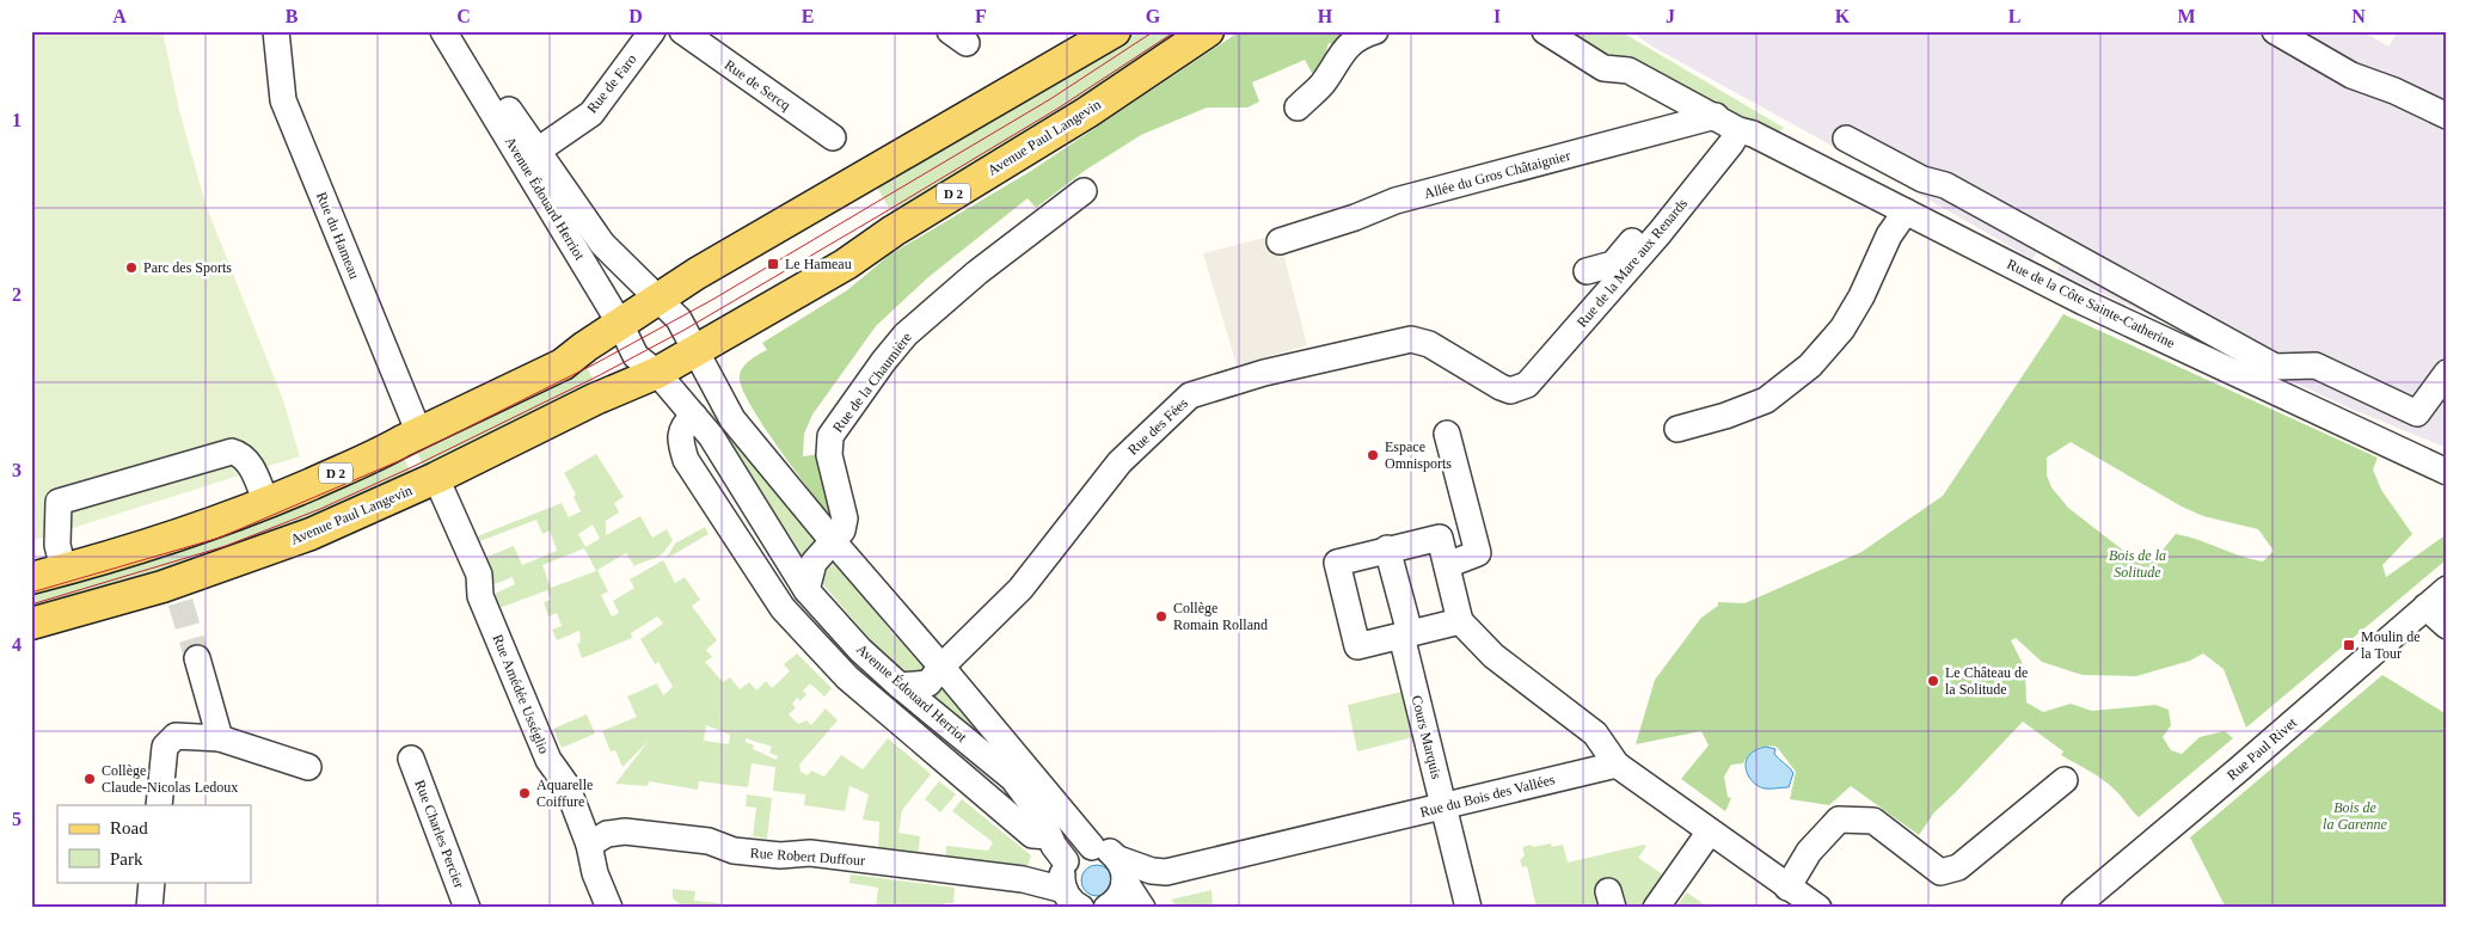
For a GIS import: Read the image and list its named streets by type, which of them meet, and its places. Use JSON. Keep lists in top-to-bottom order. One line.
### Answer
{"streets":{"main road":["Avenue Paul Langevin","D 2"],"street":["Rue de Faro","Rue de Sercq","Allée du Gros Châtaignier","Avenue Édouard Herriot","Rue du Hameau","Rue de la Mare aux Renards","Rue de la Côte Sainte-Catherine","Rue de la Chaumière","Rue des Fées","Rue Amédée Usséglio","Cours Marquis","Rue Paul Rivet","Rue du Bois des Vallées","Rue Charles Percier","Rue Robert Duffour"]},"crossings":[["Rue de Faro","Avenue Édouard Herriot"],["Avenue Paul Langevin","Avenue Édouard Herriot"],["Avenue Paul Langevin","Rue Amédée Usséglio"],["Allée du Gros Châtaignier","Rue de la Côte Sainte-Catherine"],["D 2","Avenue Édouard Herriot"],["D 2","Rue du Hameau"],["Avenue Édouard Herriot","Rue de la Chaumière"],["Avenue Édouard Herriot","Rue des Fées"],["Avenue Édouard Herriot","Rue du Bois des Vallées"],["Rue de la Mare aux Renards","Rue de la Côte Sainte-Catherine"],["Rue de la Mare aux Renards","Rue des Fées"],["Rue Amédée Usséglio","Rue Robert Duffour"],["Cours Marquis","Rue du Bois des Vallées"]],"parks":["Bois de la Solitude","Bois de la Garenne"],"places":{"transit":["Le Hameau","Moulin de la Tour"],"other":["Parc des Sports","Espace Omnisports","Collège Romain Rolland","Le Château de la Solitude","Collège Claude-Nicolas Ledoux","Aquarelle Coiffure"]},"legend":["Road","Park"],"grid":{"columns":["A","B","C","D","E","F","G","H","I","J","K","L","M","N"],"rows":["1","2","3","4","5"]}}
